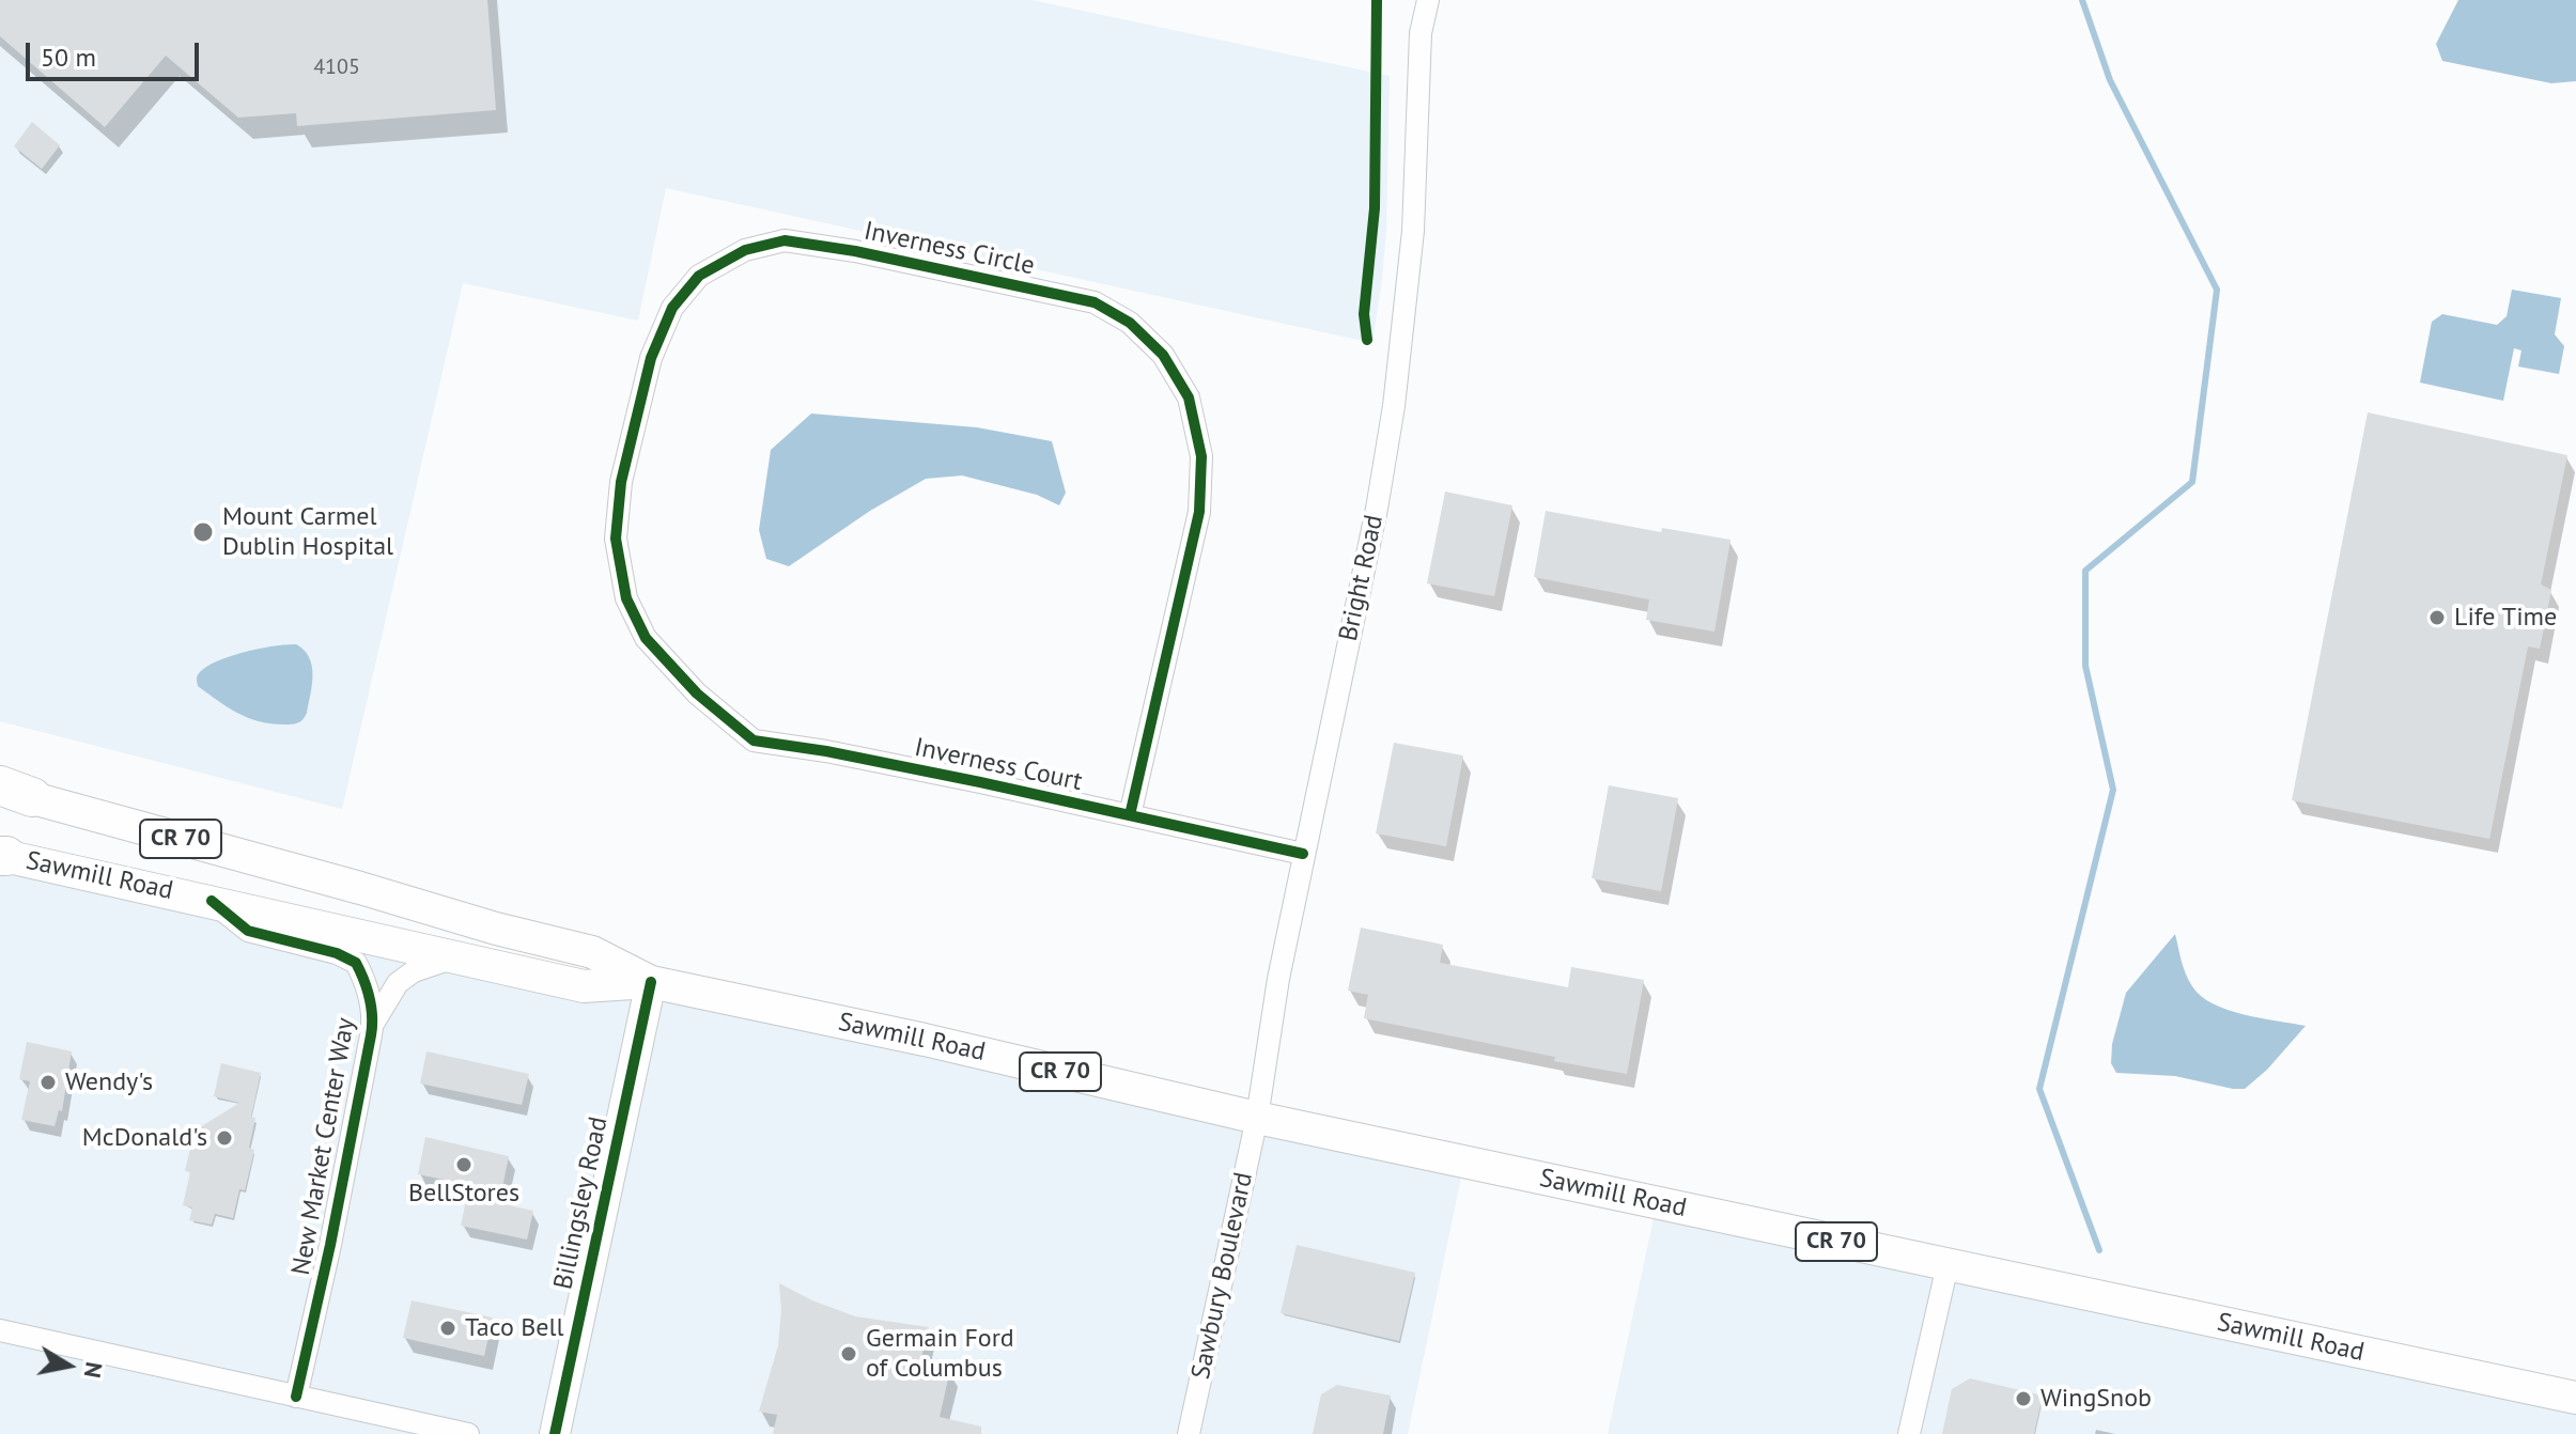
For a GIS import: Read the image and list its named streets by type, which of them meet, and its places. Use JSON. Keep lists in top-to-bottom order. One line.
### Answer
{"streets":{"main road":["CR 70","Sawmill Road"],"street":["Inverness Circle","Bright Road","Inverness Court","New Market Center Way","Billingsley Road","Sawbury Boulevard"]},"crossings":[["Inverness Circle","Inverness Court"],["Bright Road","Inverness Court"],["Bright Road","Sawmill Road"],["Bright Road","Sawbury Boulevard"],["Sawmill Road","New Market Center Way"],["Sawmill Road","Billingsley Road"],["Sawmill Road","Sawbury Boulevard"]],"places":["Mount Carmel Dublin Hospital","Life Time","Wendy's","McDonald's","BellStores","Taco Bell","Germain Ford of Columbus","WingSnob"],"house_numbers":["4105"],"scale_bar":"50 m","north":"right"}
